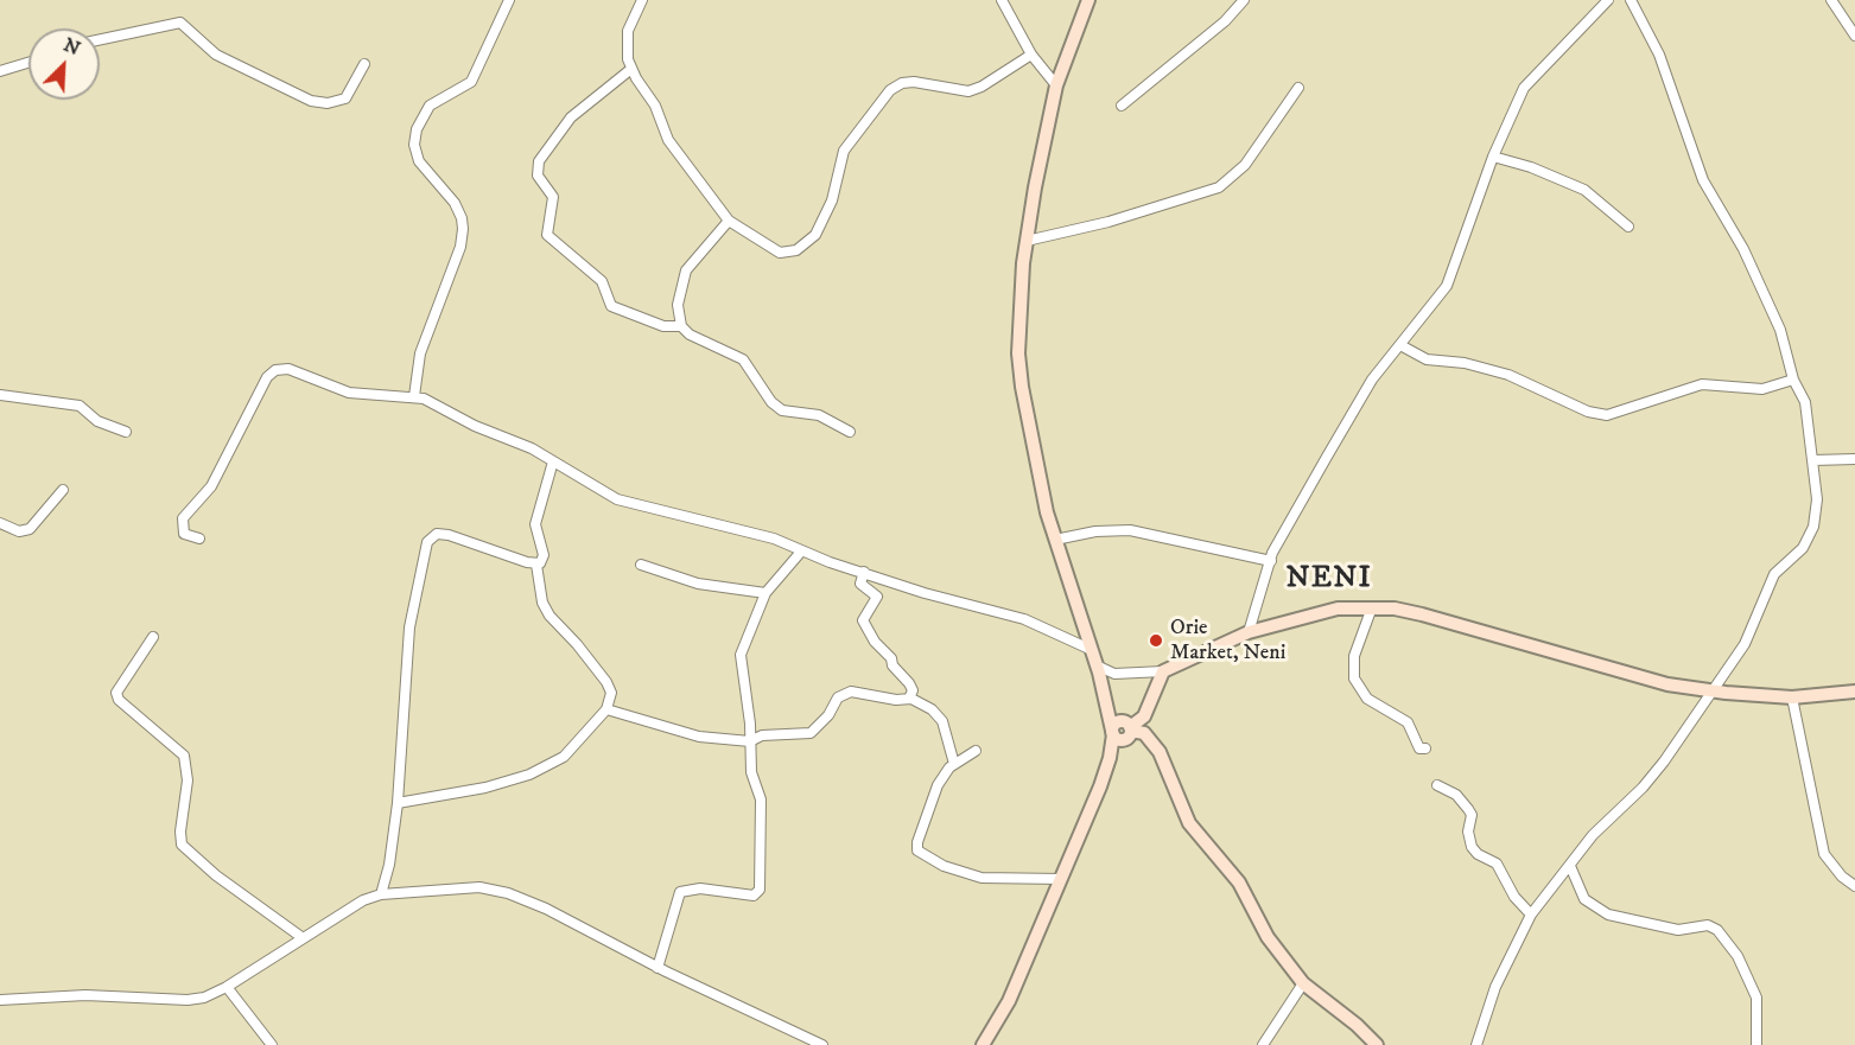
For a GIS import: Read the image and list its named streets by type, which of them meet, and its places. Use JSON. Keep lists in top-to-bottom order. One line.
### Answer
{"districts":["NENI"],"places":["Orie Market, Neni"],"north":"top right"}
